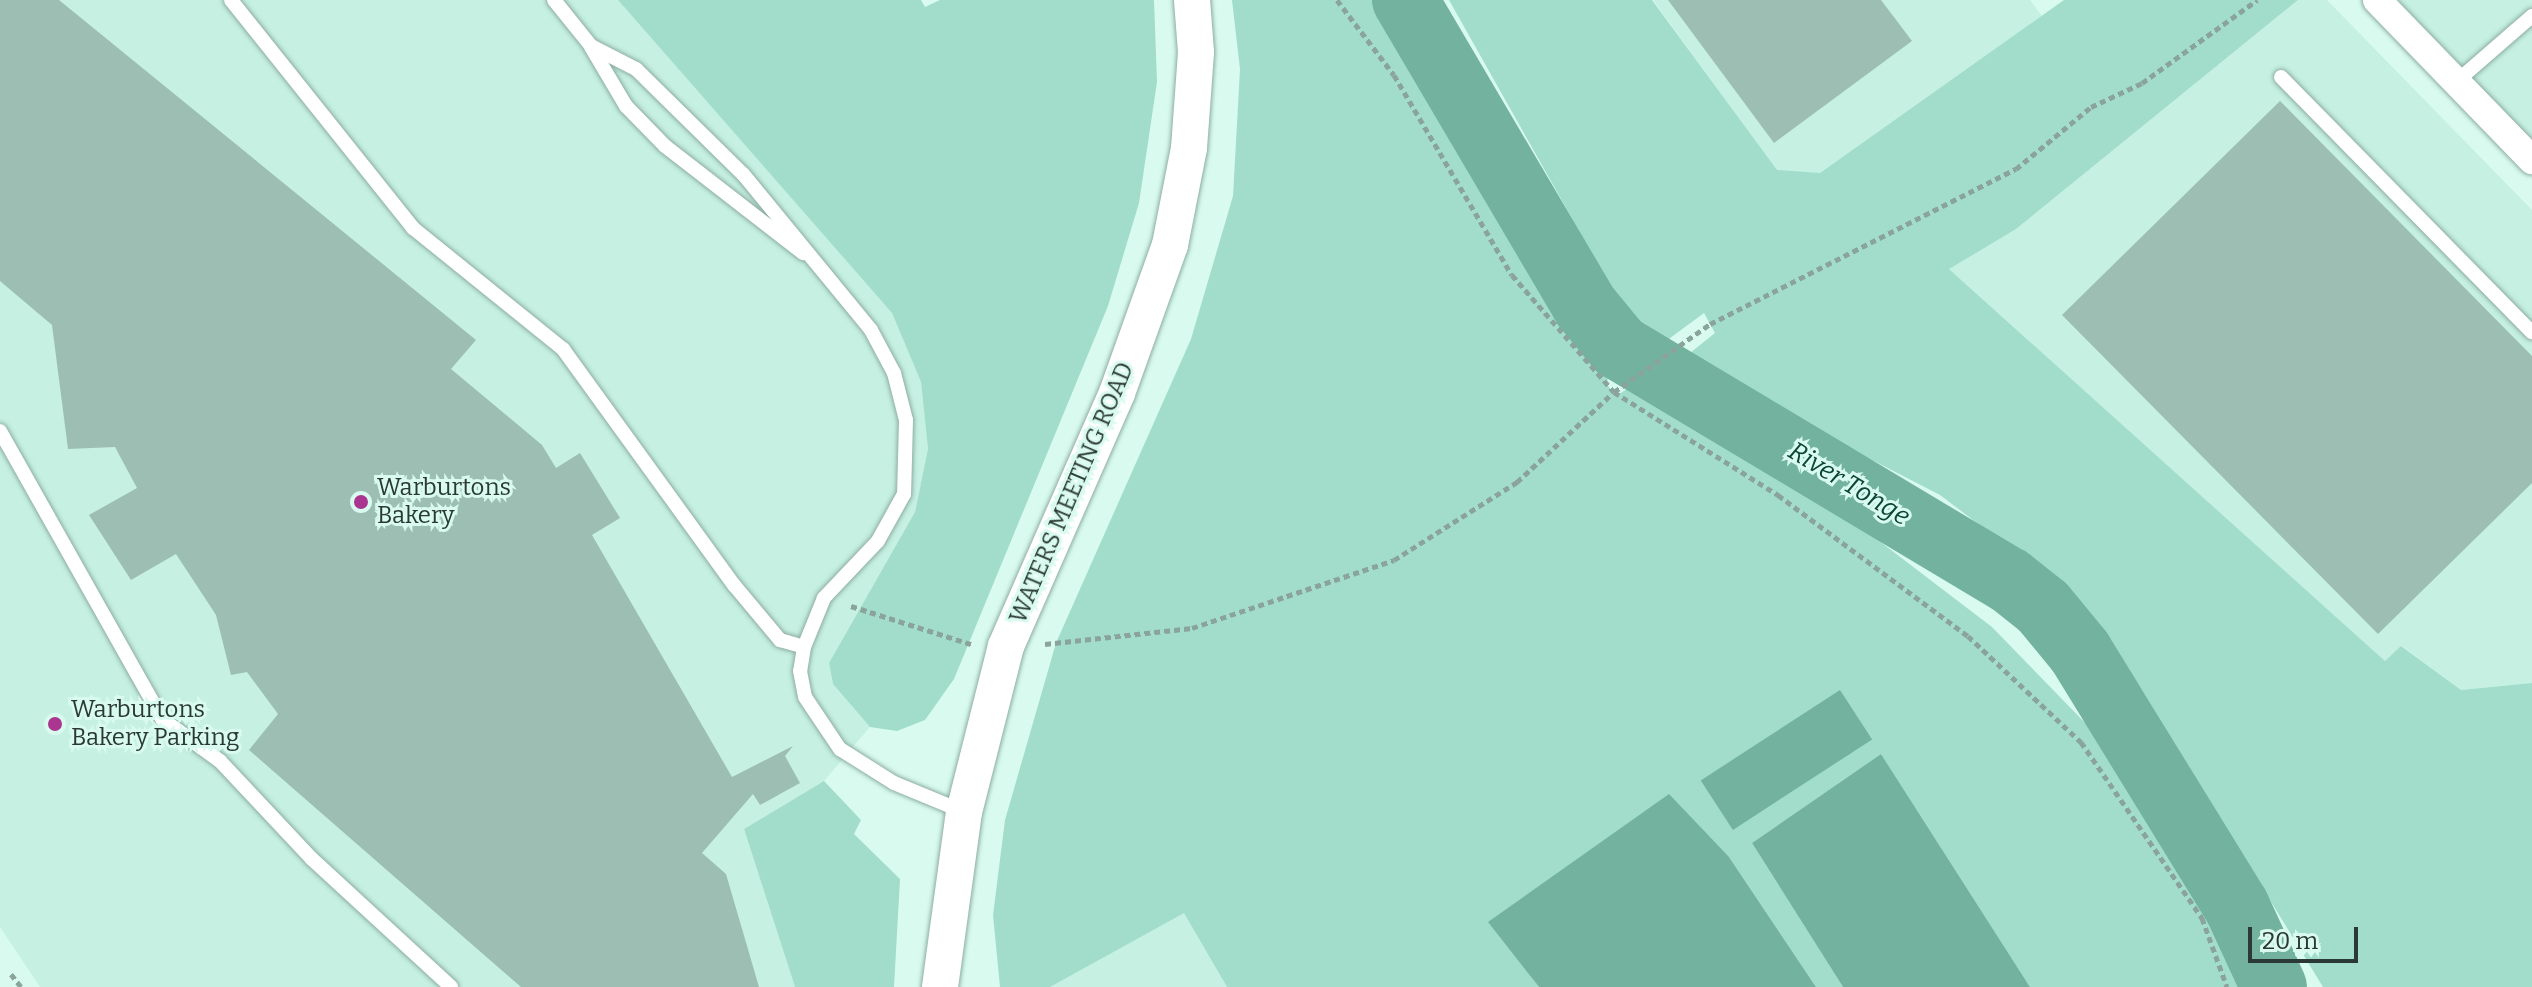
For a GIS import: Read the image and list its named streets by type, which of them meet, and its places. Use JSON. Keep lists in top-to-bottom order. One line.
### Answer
{"streets":{"street":["WATERS MEETING ROAD"]},"water":["River Tonge"],"places":["Warburtons Bakery","Warburtons Bakery Parking"],"scale_bar":"20 m"}
